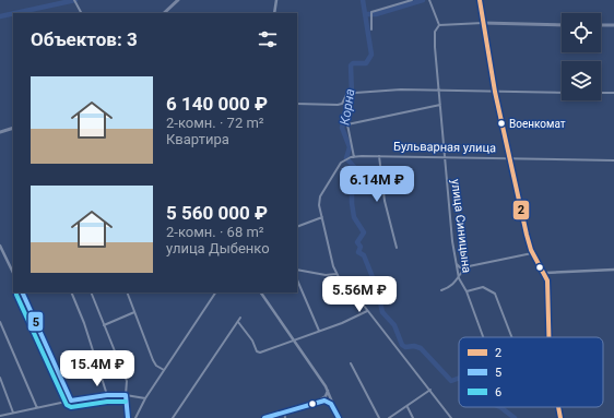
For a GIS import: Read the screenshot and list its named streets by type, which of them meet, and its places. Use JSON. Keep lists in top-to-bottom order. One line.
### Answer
{"streets":{"street":["Бульварная улица","улица Синицына"]},"crossings":[["Бульварная улица","улица Синицына"]],"water":["Корна"],"places":["Военкомат"],"lines":["transit line 2","transit line 5","transit line 6"],"legend":["2","5","6"],"page":{"heading":"Объектов: 3","list":[{"name":"6 140 000 ₽","note":"2-комн. · 72 m² · Квартира"},{"name":"5 560 000 ₽","note":"2-комн. · 68 m² · улица Дыбенко"}],"price":["6.14M ₽","5.56M ₽","15.4M ₽"]}}
